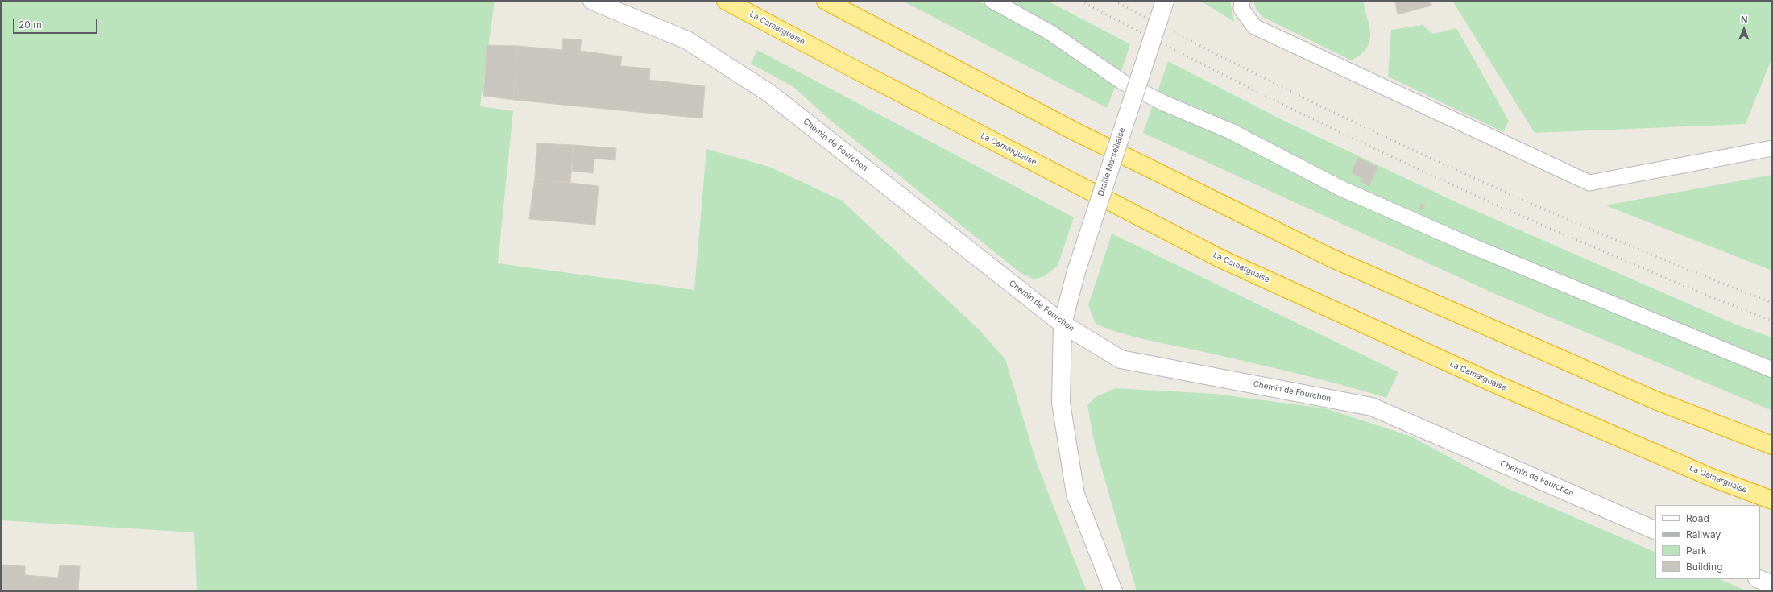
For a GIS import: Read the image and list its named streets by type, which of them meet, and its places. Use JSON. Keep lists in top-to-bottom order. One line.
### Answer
{"streets":{"highway":["La Camarguaise"],"street":["Chemin de Fourchon","Draille Marseillaise"]},"crossings":[["Chemin de Fourchon","Draille Marseillaise"]],"legend":["Road","Railway","Park","Building"],"scale_bar":"20 m","north":"top"}
